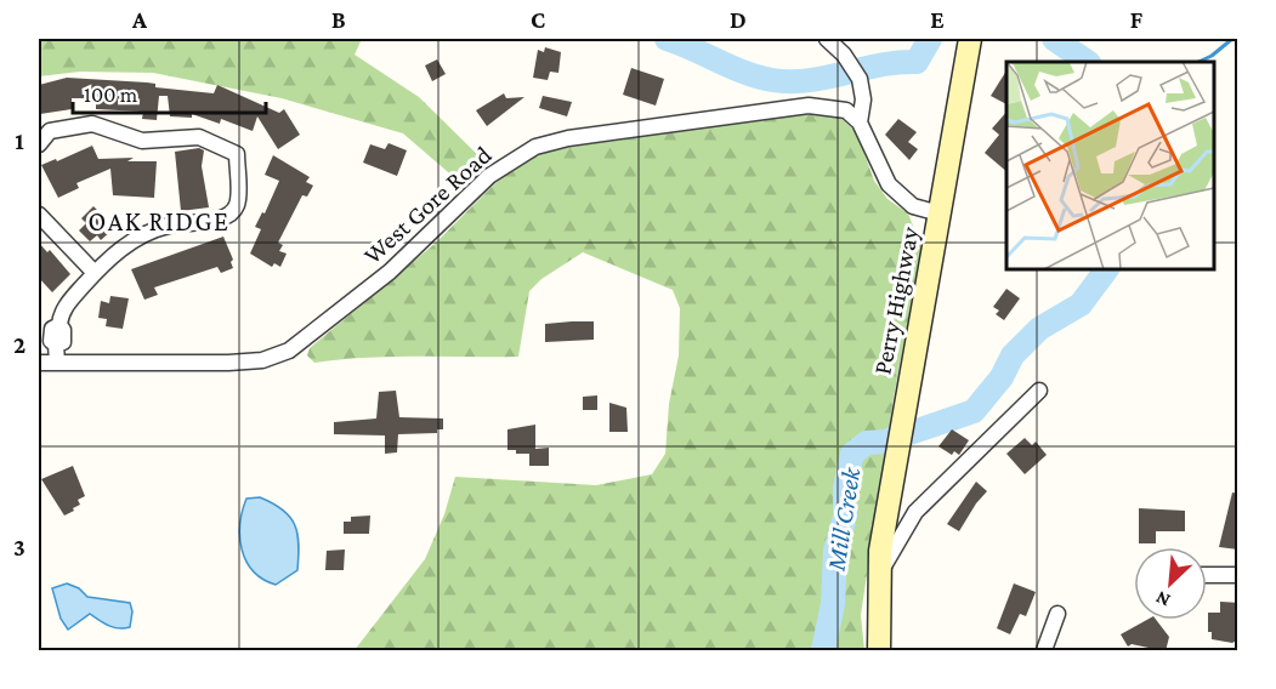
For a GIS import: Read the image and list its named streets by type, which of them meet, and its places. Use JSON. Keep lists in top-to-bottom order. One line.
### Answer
{"streets":{"main road":["Perry Highway"],"street":["West Gore Road"]},"districts":["OAK RIDGE"],"water":["Mill Creek"],"scale_bar":"100 m","north":"bottom left","grid":{"columns":["A","B","C","D","E","F"],"rows":["1","2","3"]}}
